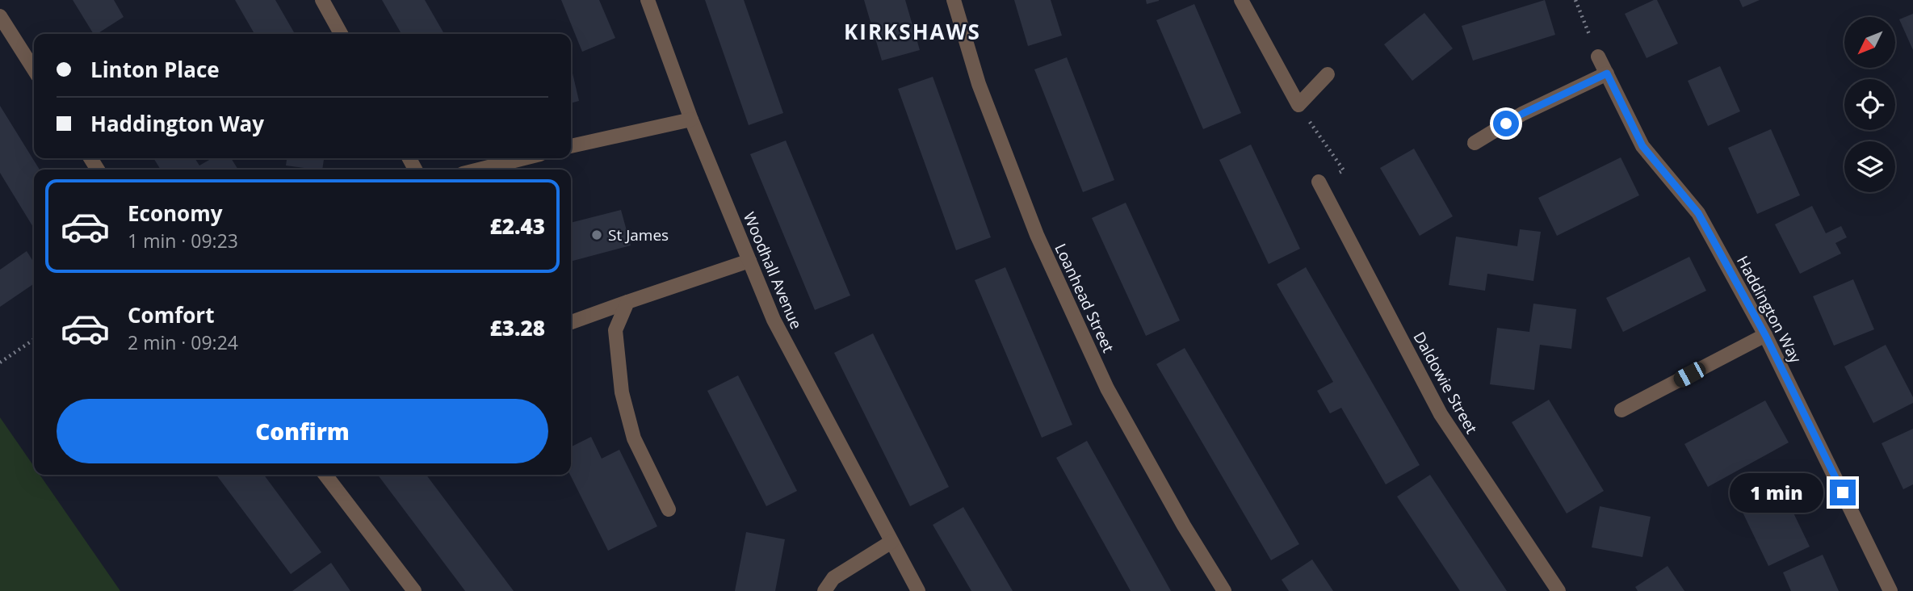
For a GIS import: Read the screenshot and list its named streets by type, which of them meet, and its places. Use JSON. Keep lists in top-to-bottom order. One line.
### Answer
{"streets":{"street":["Woodhall Avenue","Loanhead Street","Haddington Way","Daldowie Street"]},"districts":["KIRKSHAWS"],"places":["St James"],"north":"bottom left","page":{"banner":["Linton Place","Haddington Way"],"list":[{"name":"Economy","note":"1 min · 09:23","value":"£2.43"},{"name":"Comfort","note":"2 min · 09:24","value":"£3.28"}],"buttons":"Confirm","bubble":"1 min"}}
